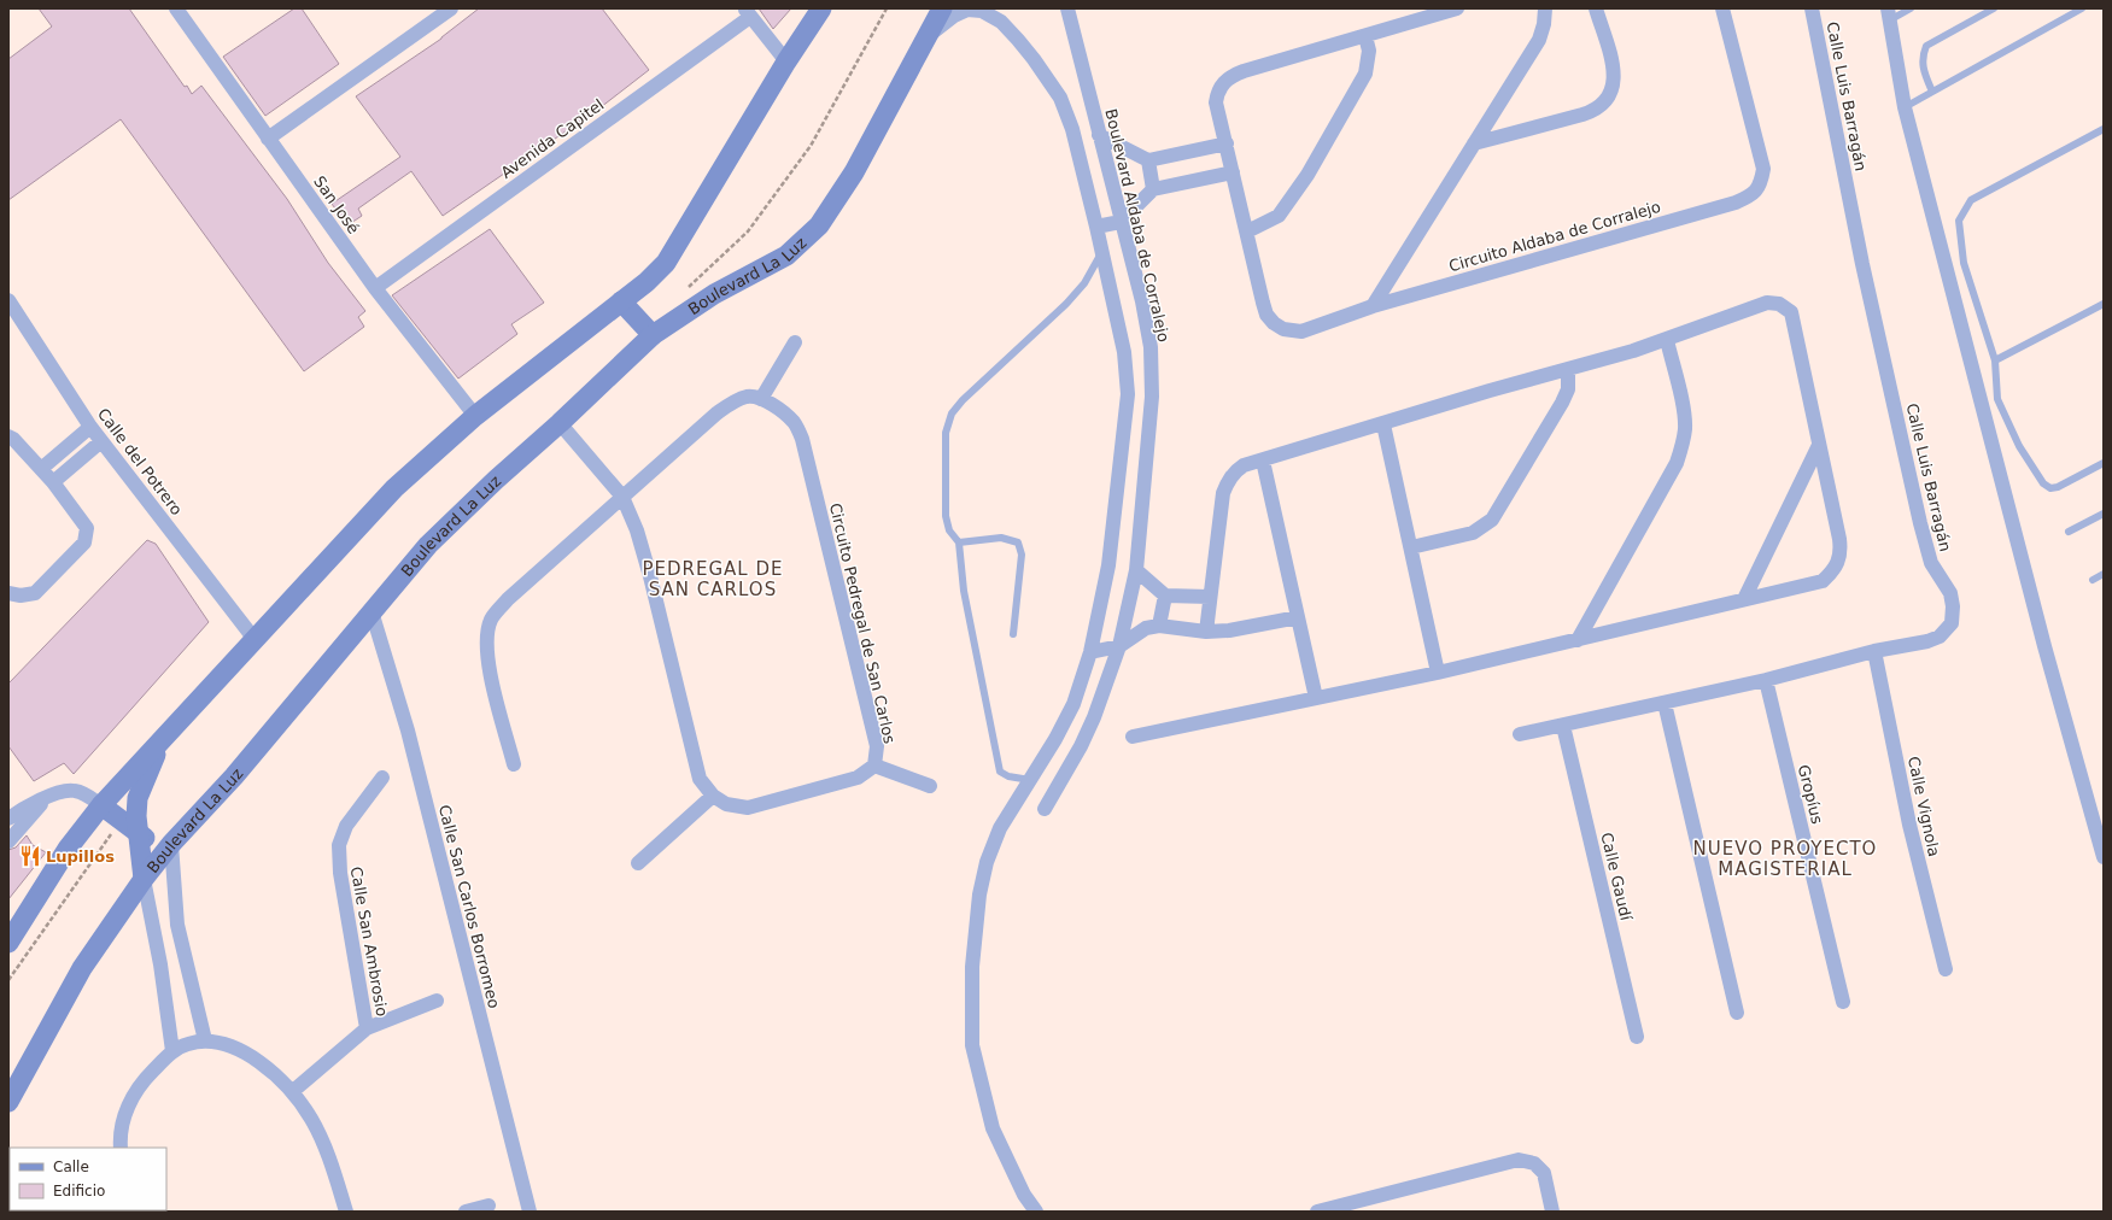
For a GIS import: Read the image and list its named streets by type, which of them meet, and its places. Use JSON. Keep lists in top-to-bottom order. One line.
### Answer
{"streets":{"main road":["Boulevard La Luz"],"street":["Calle Luis Barragán","Avenida Capitel","San José","Boulevard Aldaba de Corralejo","Circuito Aldaba de Corralejo","Calle del Potrero","Circuito Pedregal de San Carlos","Gropíus","Calle Vignola","Calle Gaudí","Calle San Carlos Borromeo","Calle San Ambrosio"]},"crossings":[["Calle Luis Barragán","Gropíus"],["Calle Luis Barragán","Calle Vignola"],["Calle Luis Barragán","Calle Gaudí"],["Avenida Capitel","San José"],["Boulevard La Luz","Circuito Pedregal de San Carlos"],["Boulevard La Luz","Calle San Carlos Borromeo"]],"districts":["PEDREGAL DE SAN CARLOS","NUEVO PROYECTO MAGISTERIAL"],"places":{"restaurant":["Lupillos"]},"legend":["Calle","Edificio"]}
